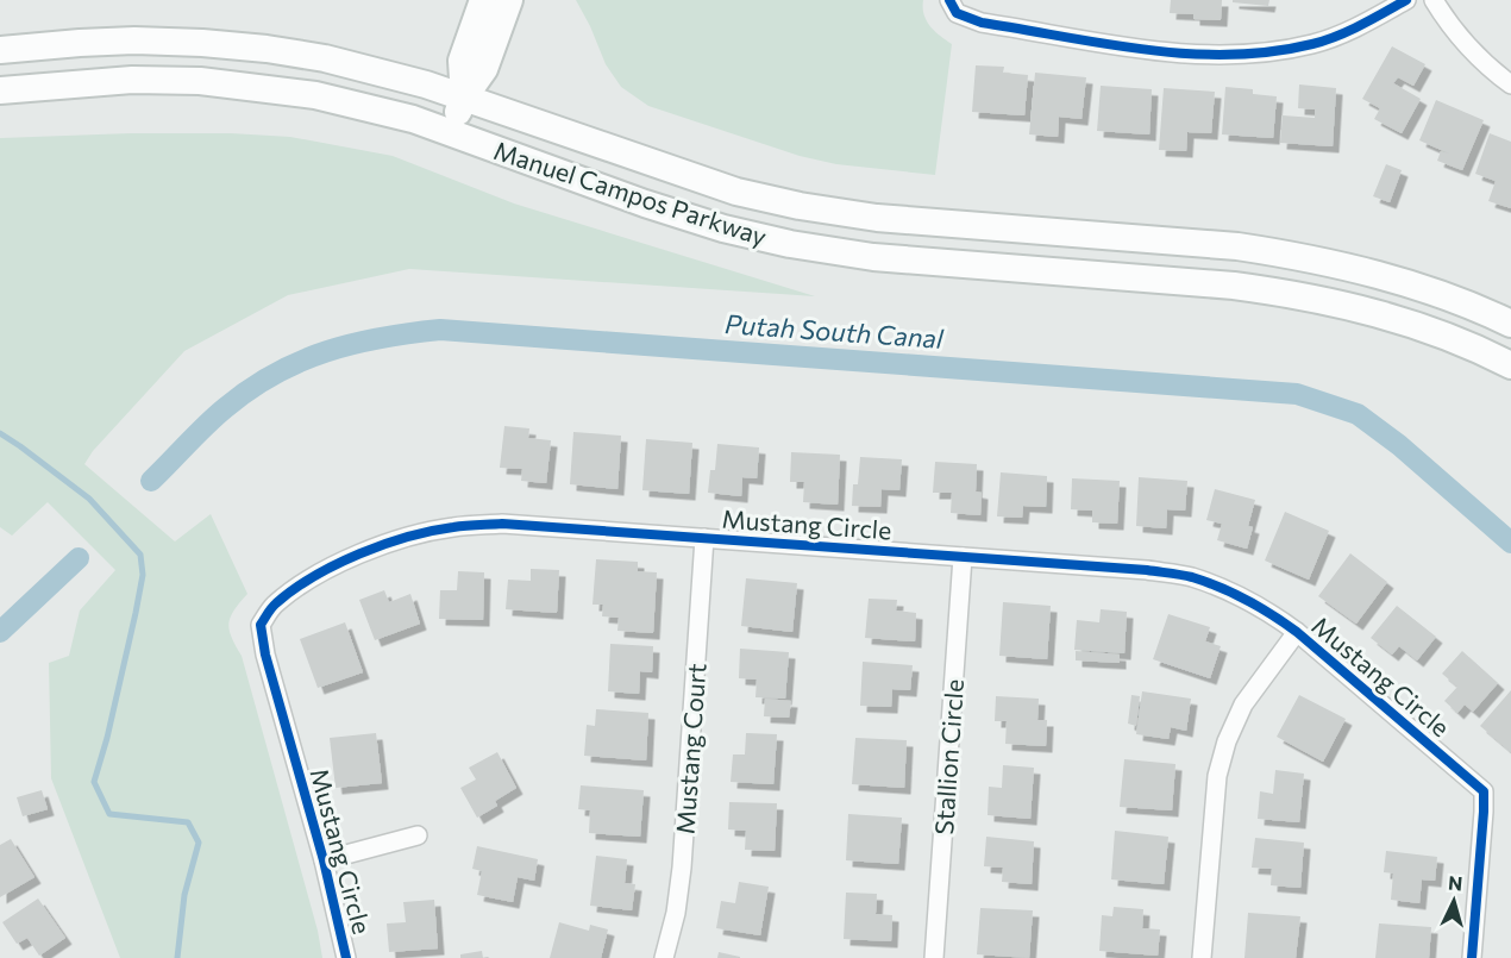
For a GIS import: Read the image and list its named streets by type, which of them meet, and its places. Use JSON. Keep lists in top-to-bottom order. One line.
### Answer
{"streets":{"main road":["Manuel Campos Parkway"],"street":["Mustang Circle","Mustang Court","Stallion Circle"]},"crossings":[["Mustang Circle","Mustang Court"],["Mustang Circle","Stallion Circle"]],"water":["Putah South Canal"],"north":"top"}
